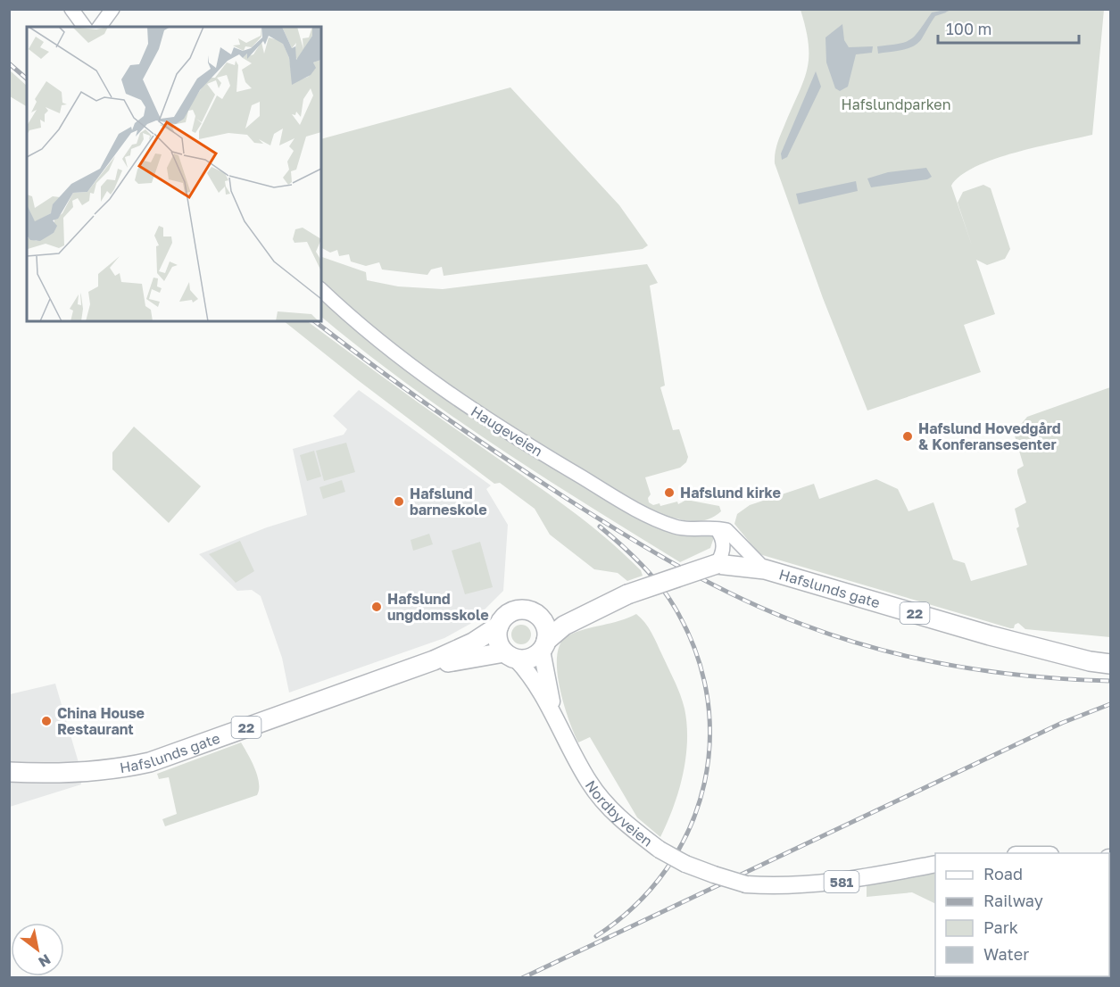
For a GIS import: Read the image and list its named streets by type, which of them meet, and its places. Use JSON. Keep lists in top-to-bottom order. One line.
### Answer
{"streets":{"highway":["Hafslunds gate","22"],"main road":["Haugeveien","Nordbyveien","581"]},"crossings":[["Haugeveien","Hafslunds gate"],["Hafslunds gate","22"],["Hafslunds gate","Nordbyveien"],["22","Nordbyveien"]],"parks":["Hafslundparken"],"places":["Hafslund Hovedgård & Konferansesenter","Hafslund kirke","Hafslund barneskole","Hafslund ungdomsskole","China House Restaurant"],"legend":["Road","Railway","Park","Water"],"scale_bar":"100 m","north":"bottom right"}
